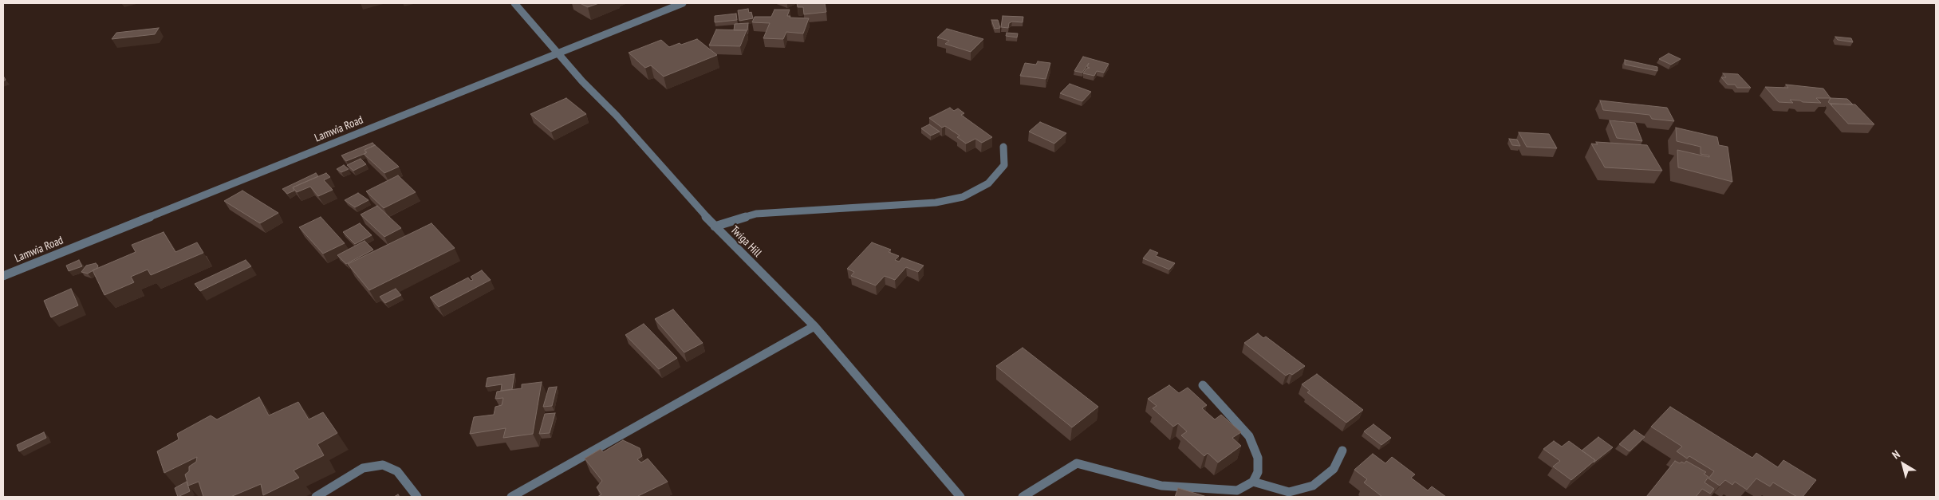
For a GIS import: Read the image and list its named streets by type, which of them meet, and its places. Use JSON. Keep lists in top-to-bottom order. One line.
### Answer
{"streets":{"street":["Lamwia Road","Twiga Hill"]},"crossings":[["Lamwia Road","Twiga Hill"]],"north":"top left"}
